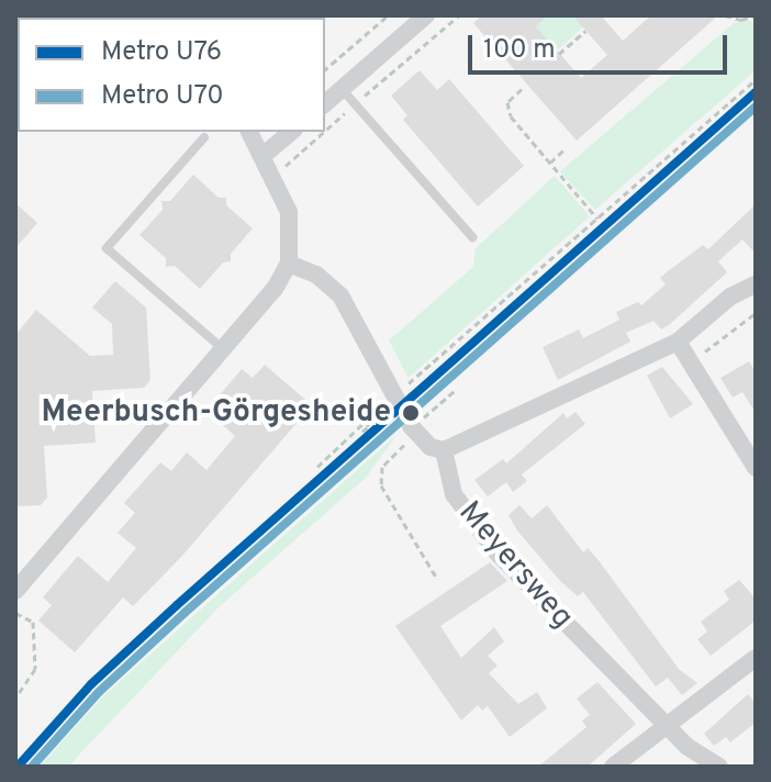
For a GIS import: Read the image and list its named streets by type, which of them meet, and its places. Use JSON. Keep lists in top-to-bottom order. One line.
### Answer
{"streets":{"street":["Meyersweg"]},"places":["Meerbusch-Görgesheide"],"lines":["metro line U76","metro line U70"],"legend":["Metro U76","Metro U70"],"scale_bar":"100 m"}
